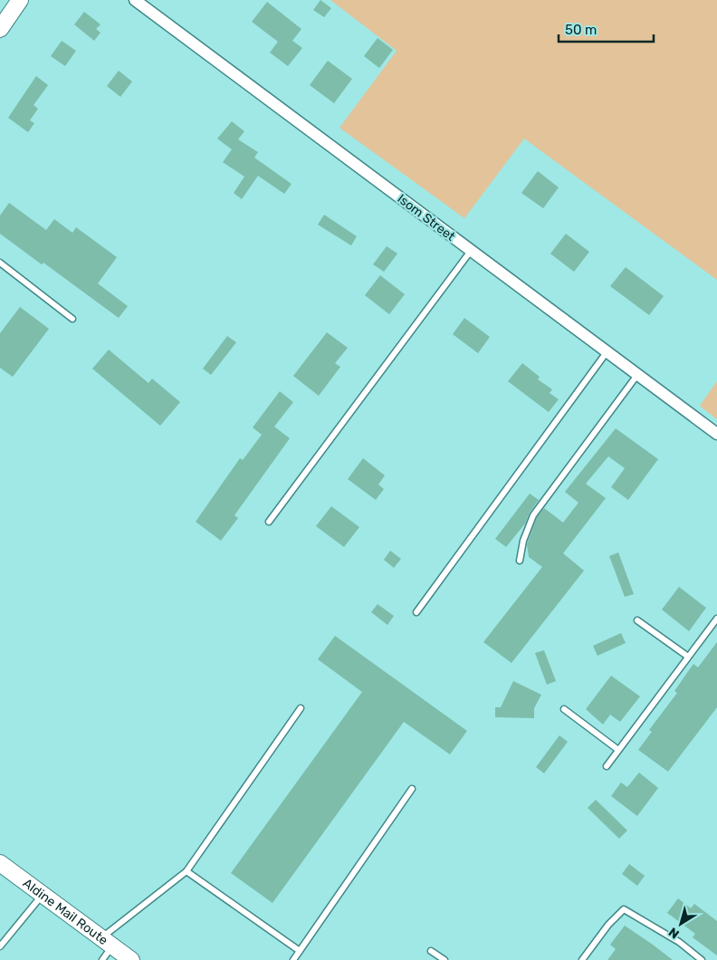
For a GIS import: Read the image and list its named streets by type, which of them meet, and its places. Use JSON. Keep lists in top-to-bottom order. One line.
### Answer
{"streets":{"main road":["Aldine Mail Route"],"street":["Isom Street"]},"scale_bar":"50 m","north":"bottom left"}
